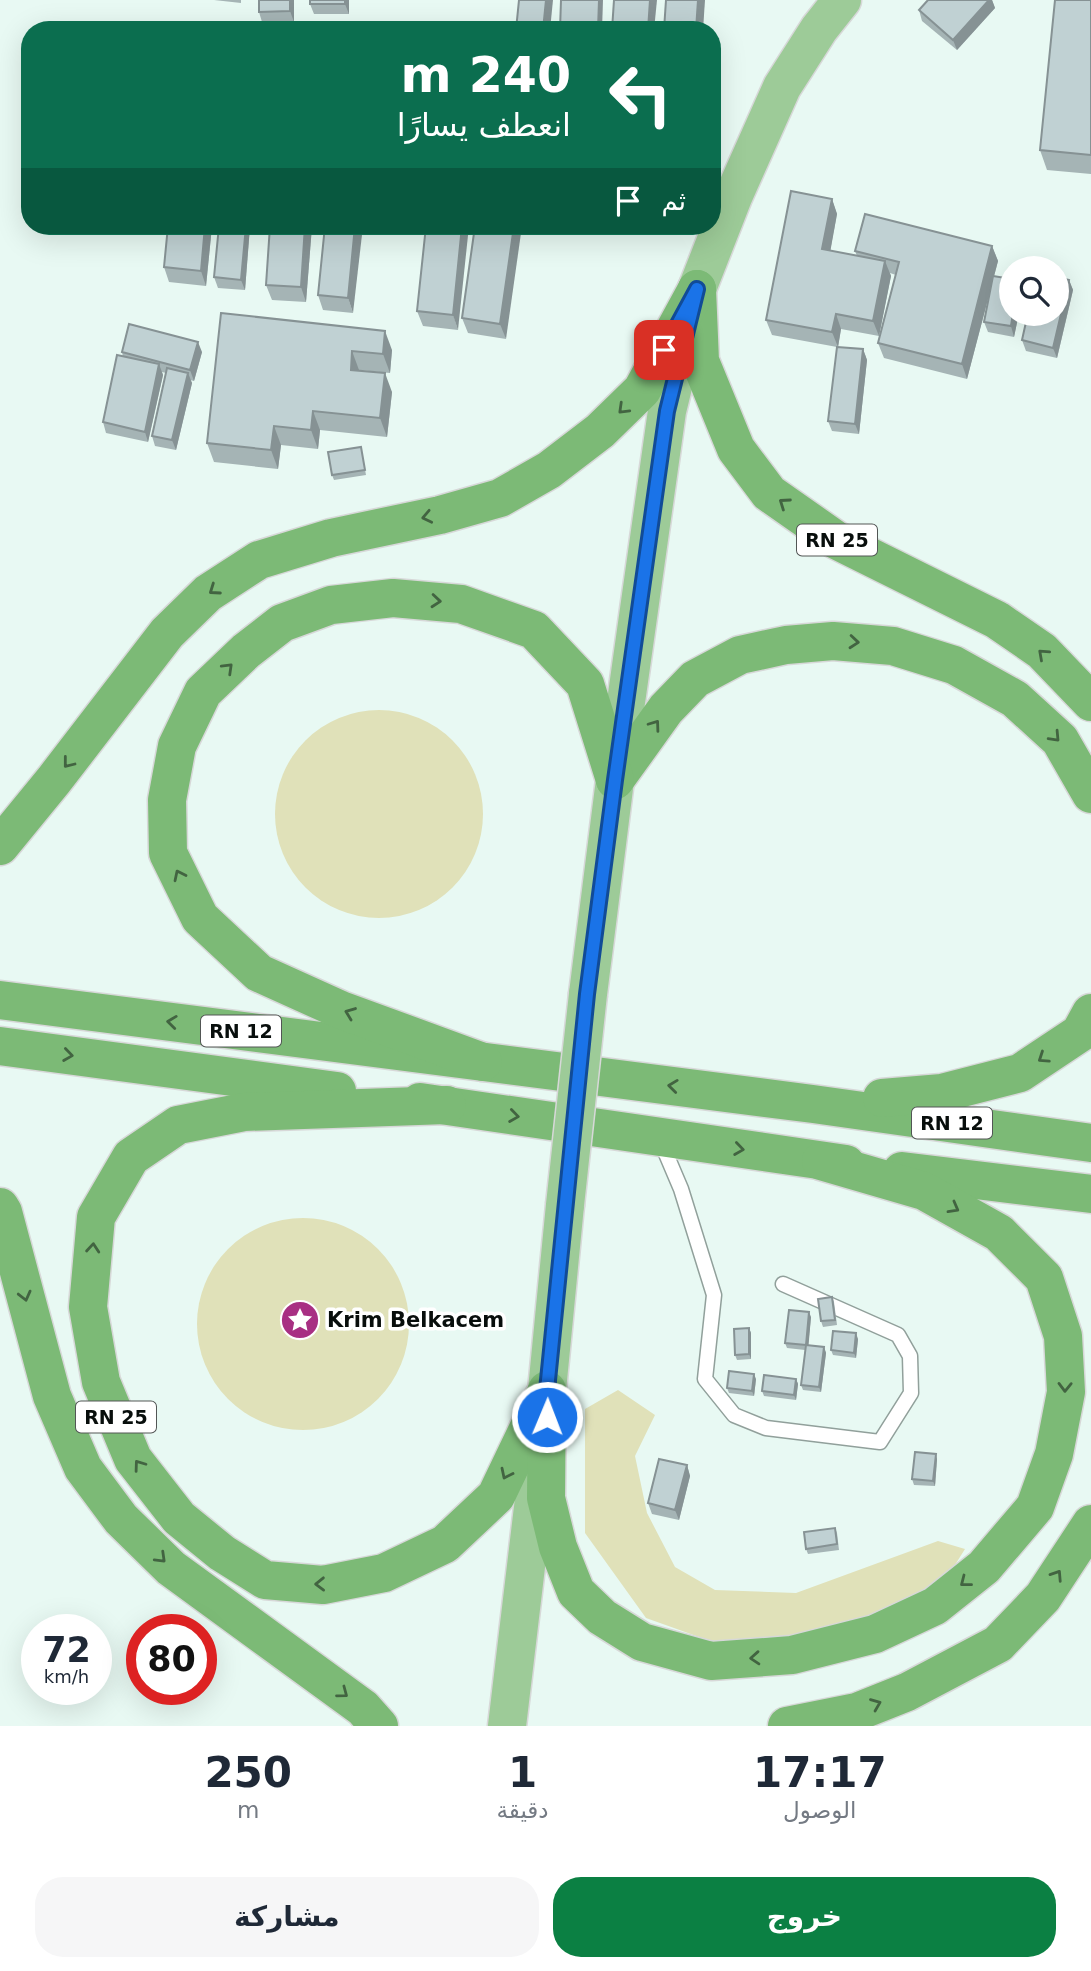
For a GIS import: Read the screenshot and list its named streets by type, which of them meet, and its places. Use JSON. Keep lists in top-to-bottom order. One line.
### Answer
{"streets":{"highway":["RN 25","RN 12"]},"crossings":[["RN 25","RN 12"]],"places":{"place":["Krim Belkacem"]},"page":{"turn":["240 m","انعطف يسارًا"],"then":"ثم","speed":"72 km/h","limit":"80","eta":["17:17","الوصول","1","دقيقة","250","m"],"buttons":["خروج","مشاركة"]}}
